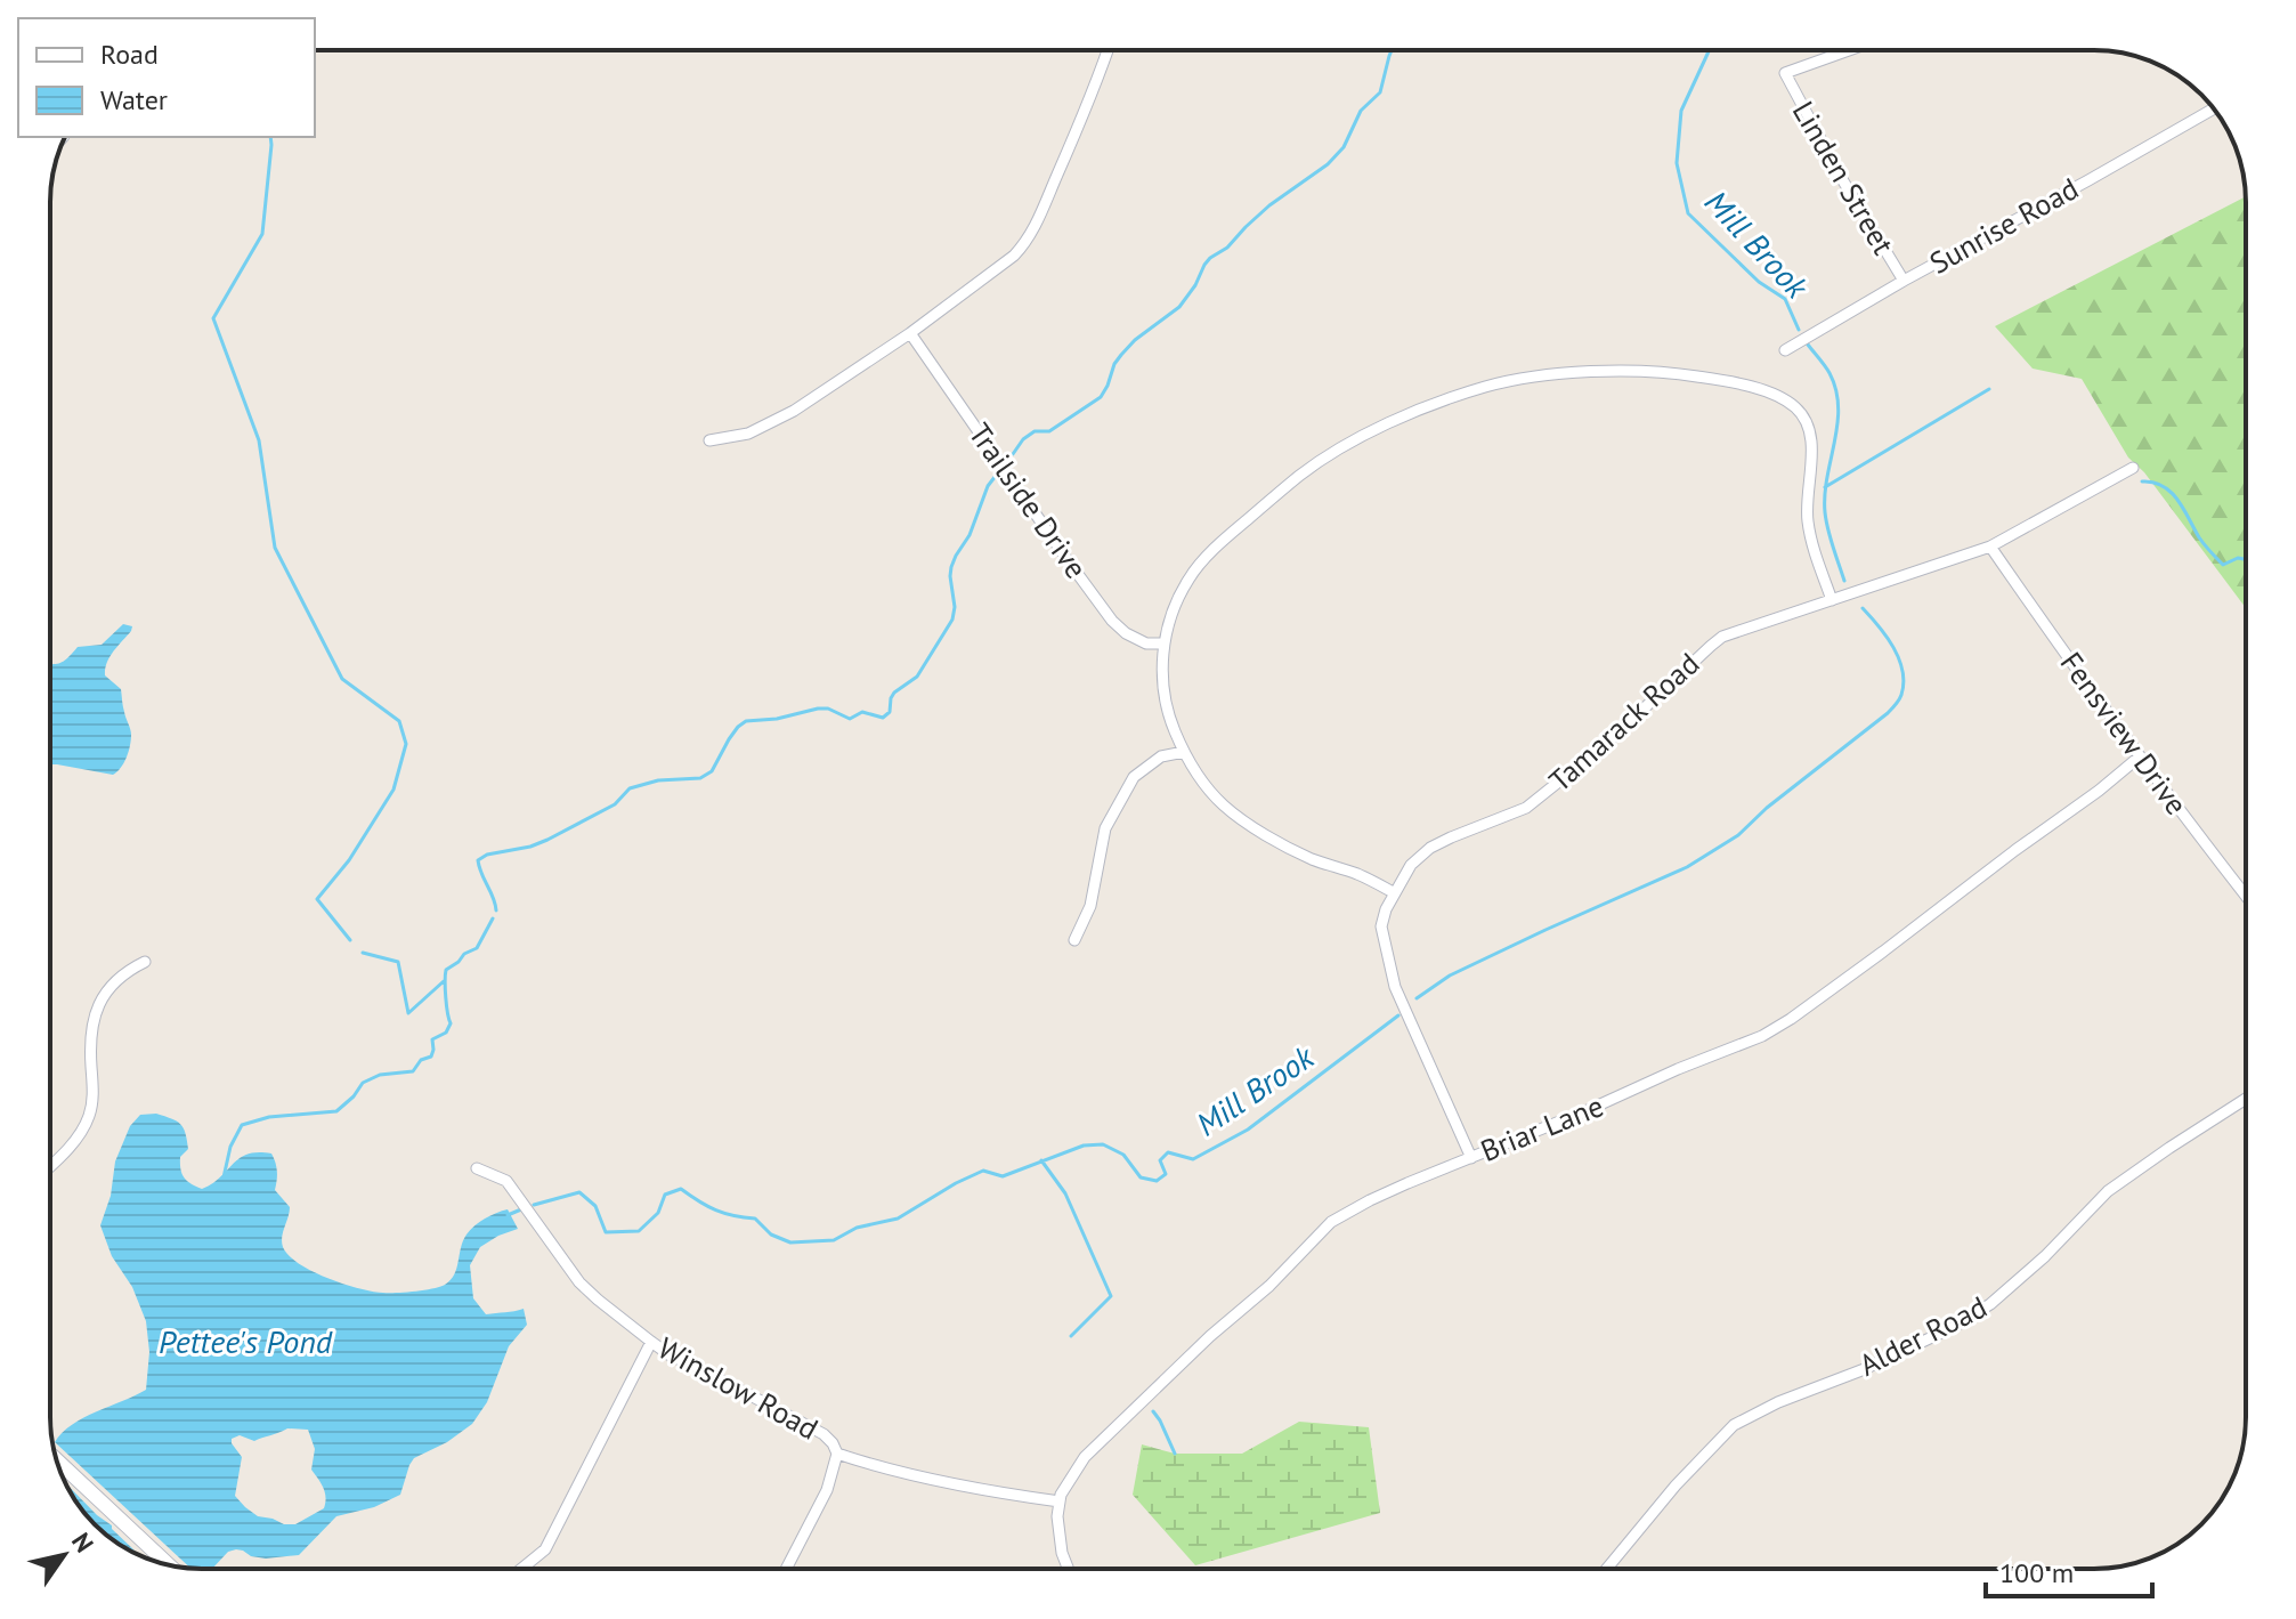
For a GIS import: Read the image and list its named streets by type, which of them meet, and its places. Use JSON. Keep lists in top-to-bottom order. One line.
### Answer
{"streets":{"street":["Linden Street","Sunrise Road","Trailside Drive","Tamarack Road","Fensview Drive","Briar Lane","Alder Road","Winslow Road"]},"crossings":[["Linden Street","Sunrise Road"],["Tamarack Road","Fensview Drive"],["Tamarack Road","Briar Lane"],["Fensview Drive","Briar Lane"],["Briar Lane","Winslow Road"]],"water":["Mill Brook","Pettee's Pond"],"legend":["Road","Water"],"scale_bar":"100 m","north":"top right"}
